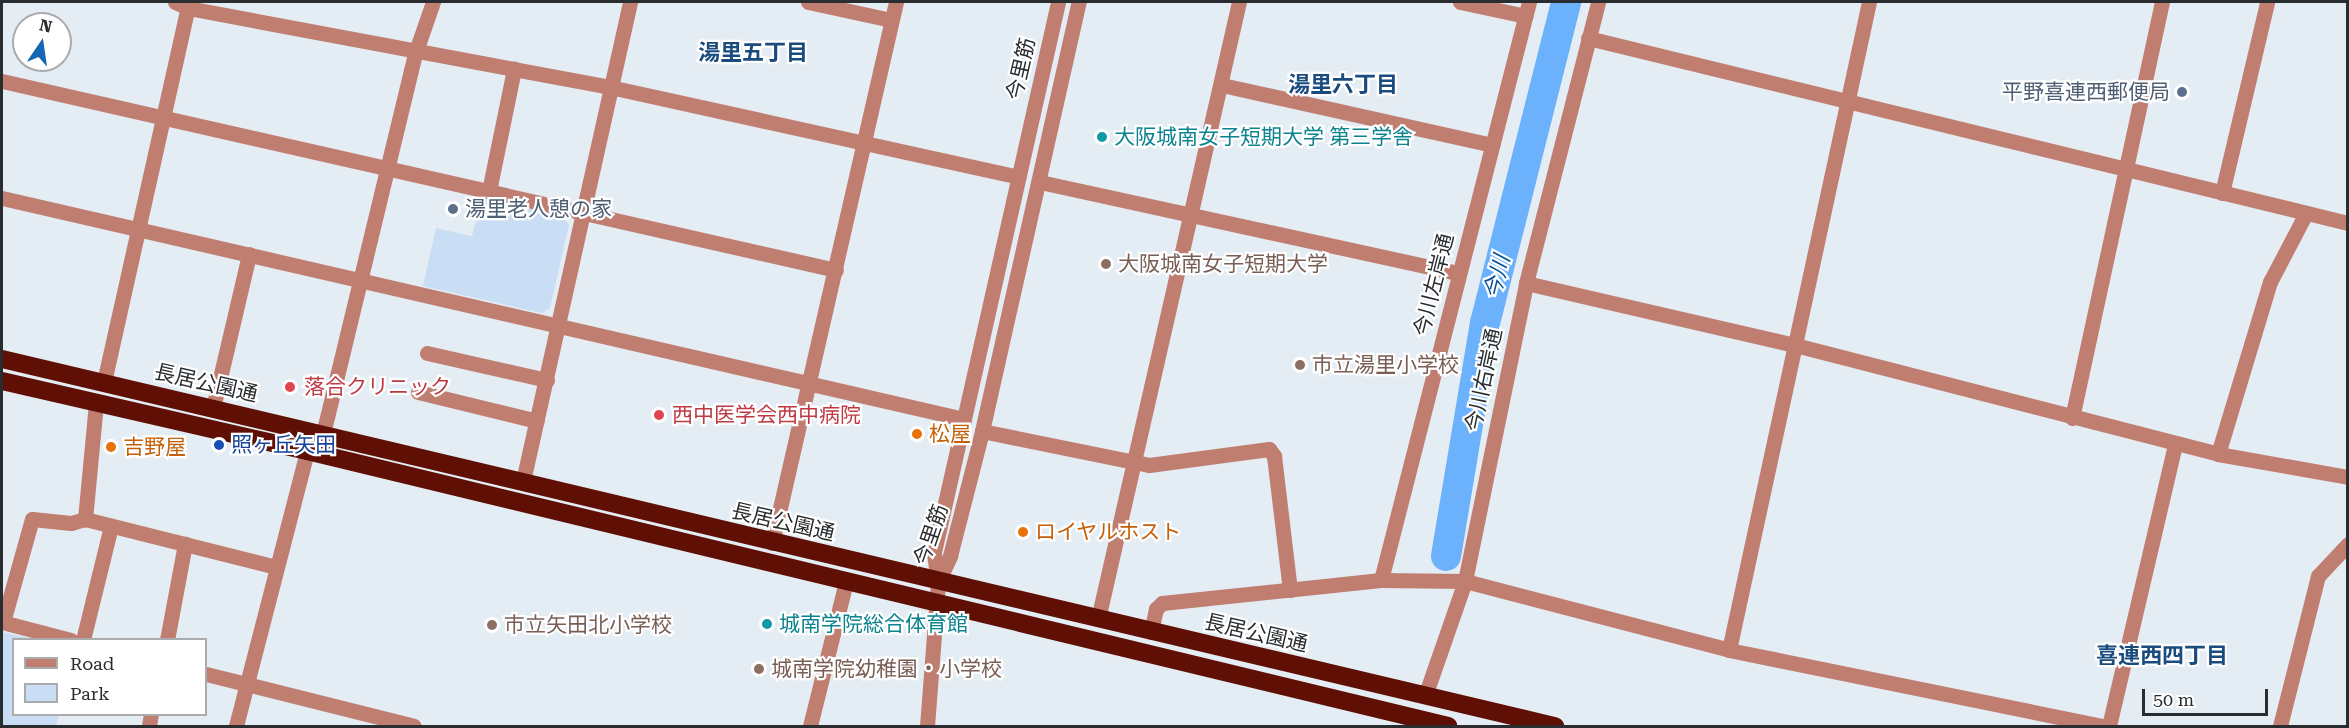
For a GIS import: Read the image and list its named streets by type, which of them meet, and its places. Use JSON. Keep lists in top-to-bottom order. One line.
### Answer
{"streets":{"highway":["長居公園通"],"street":["今里筋","今川左岸通","今川右岸通"]},"crossings":[["今里筋","長居公園通"],["今川右岸通","長居公園通"]],"districts":["湯里五丁目","湯里六丁目","喜連西四丁目"],"water":["今川"],"places":["平野喜連西郵便局","大阪城南女子短期大学 第三学舎","湯里老人憩の家","大阪城南女子短期大学","市立湯里小学校","落合クリニック","西中医学会西中病院","松屋","照ヶ丘矢田","吉野屋","ロイヤルホスト","城南学院総合体育館","市立矢田北小学校","城南学院幼稚園・小学校"],"legend":["Road","Park"],"scale_bar":"50 m","north":"top"}
